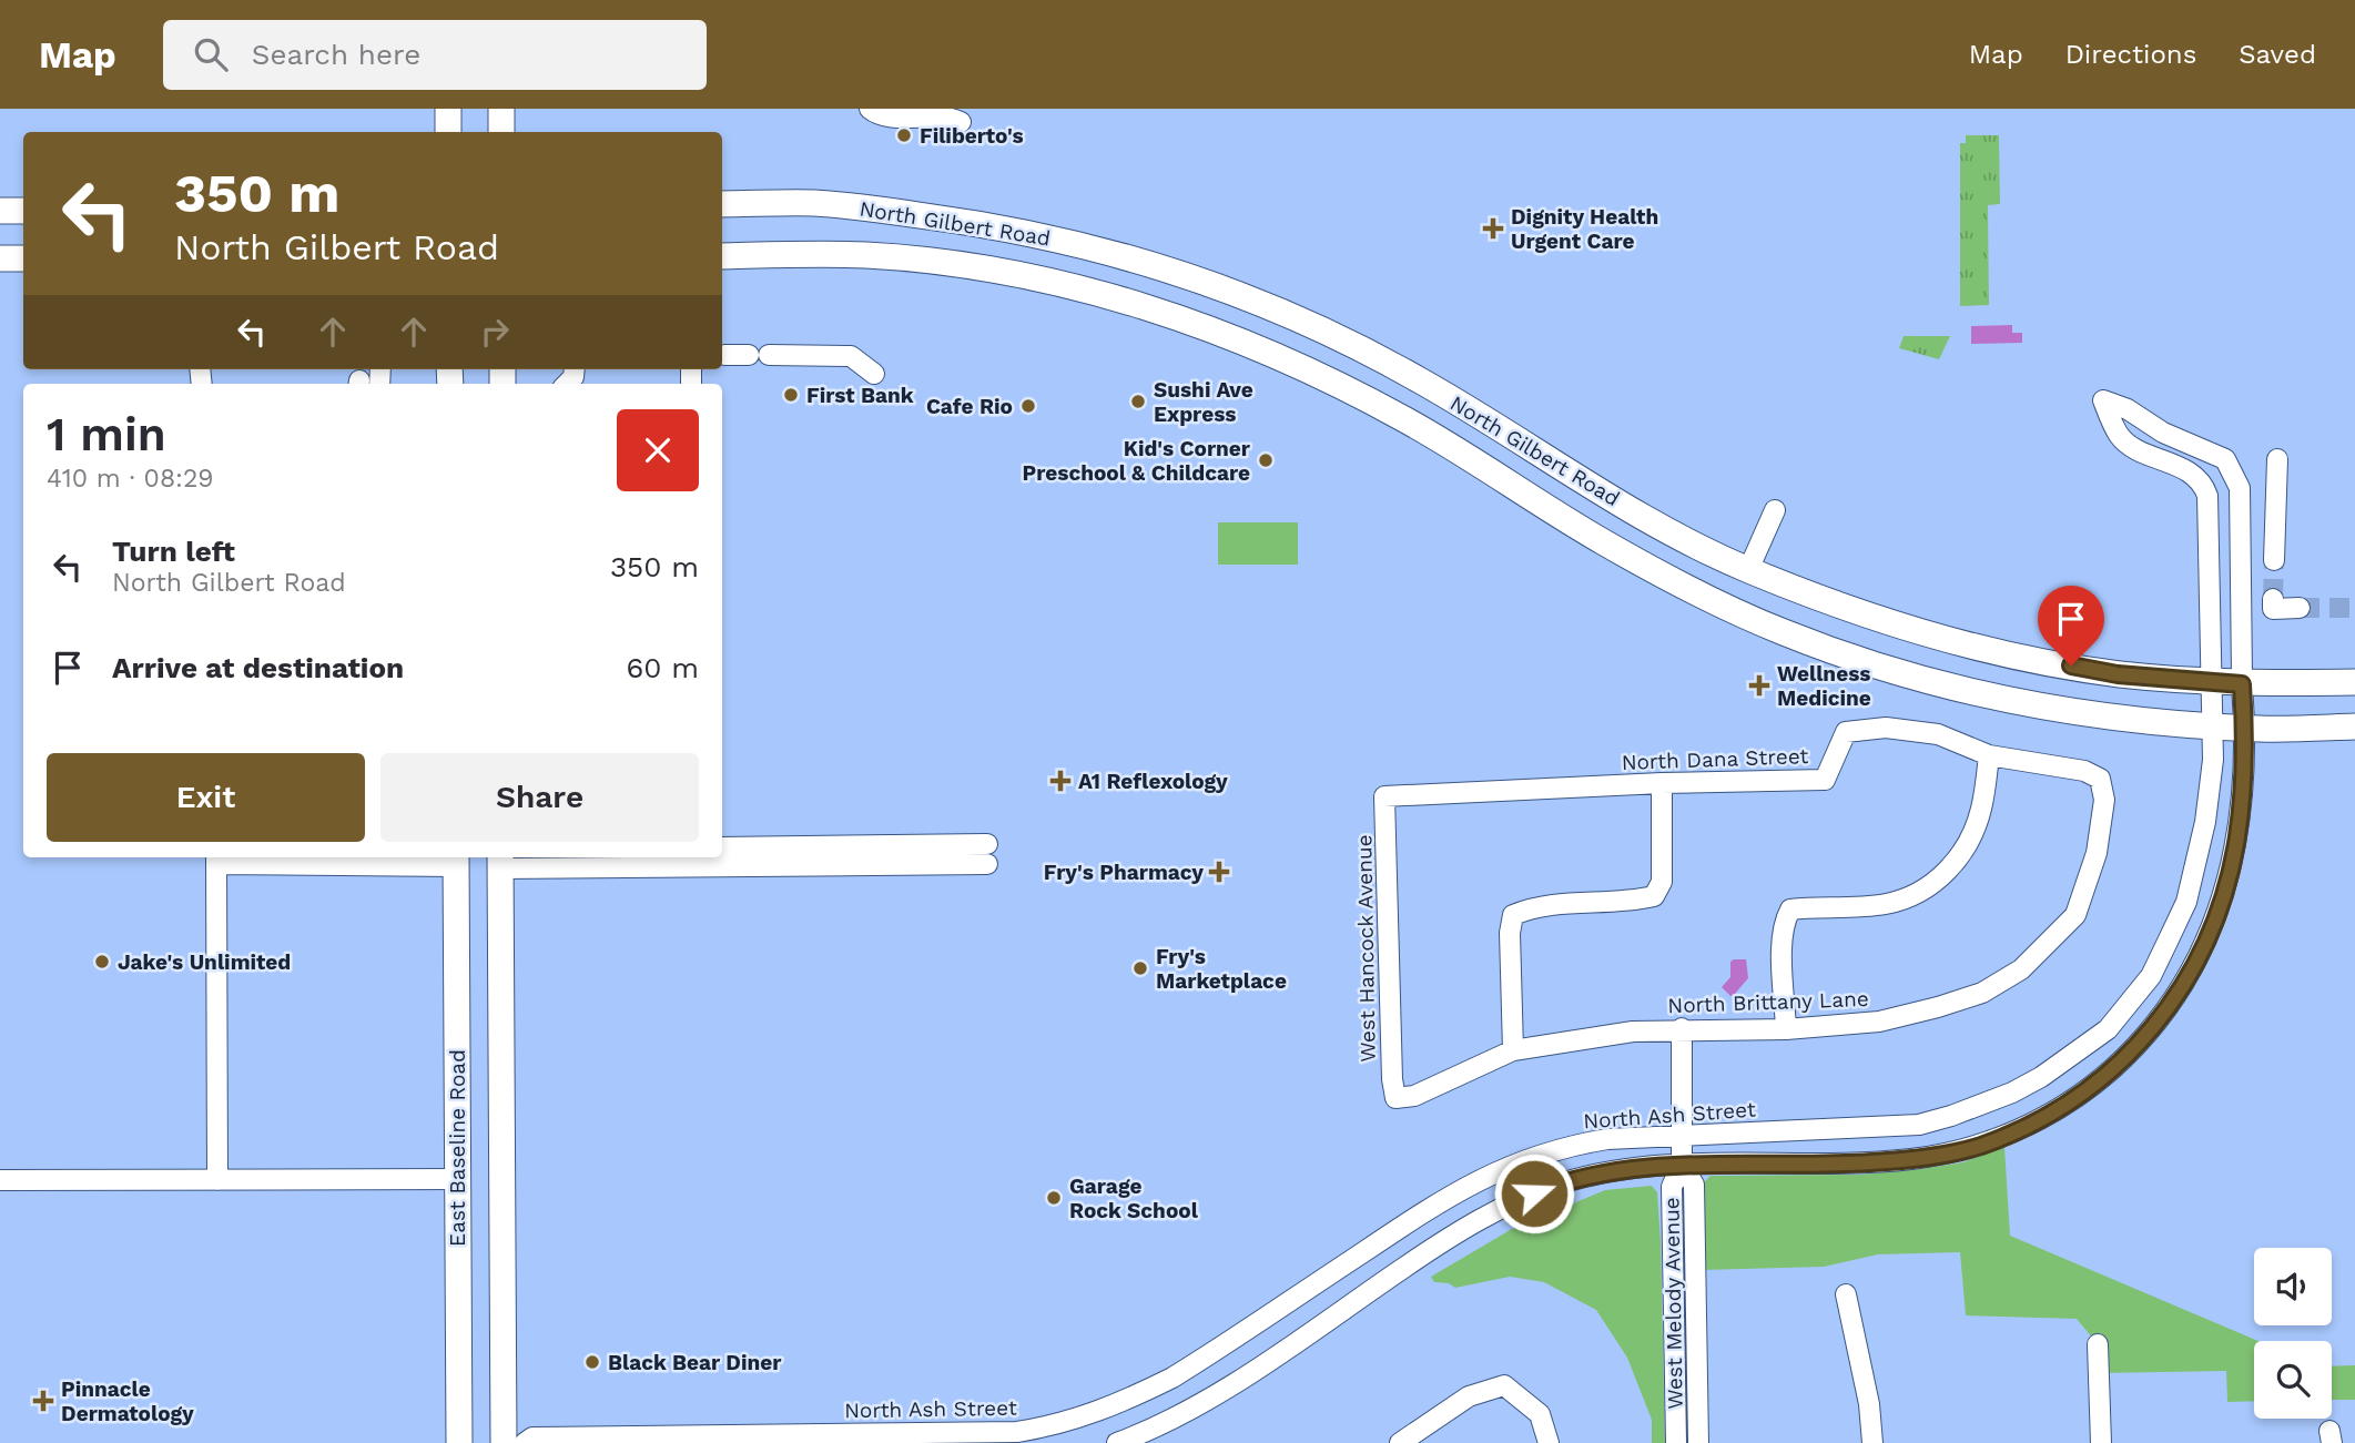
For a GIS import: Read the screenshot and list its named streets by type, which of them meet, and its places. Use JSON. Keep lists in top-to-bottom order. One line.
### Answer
{"streets":{"main road":["North Gilbert Road","East Baseline Road"],"street":["North Dana Street","West Hancock Avenue","North Brittany Lane","North Ash Street","West Melody Avenue"]},"crossings":[["North Gilbert Road","North Ash Street"],["North Dana Street","West Hancock Avenue"],["North Dana Street","North Brittany Lane"],["West Hancock Avenue","North Brittany Lane"],["North Brittany Lane","West Melody Avenue"],["North Ash Street","West Melody Avenue"]],"places":{"other":["Filiberto's","First Bank","Sushi Ave Express","Cafe Rio","Kid's Corner Preschool & Childcare","Jake's Unlimited","Fry's Marketplace","Garage Rock School","Black Bear Diner"],"health":["Dignity Health Urgent Care","Wellness Medicine","A1 Reflexology","Fry's Pharmacy","Pinnacle Dermatology"]},"page":{"header":"Map","search":"Search here","nav":["Map","Directions","Saved"],"turn":["350 m","North Gilbert Road"],"heading":["1 min","410 m · 08:29"],"list":[{"name":"Turn left","note":"North Gilbert Road","value":"350 m"},{"name":"Arrive at destination","value":"60 m"}],"buttons":["Exit","Share"]}}
